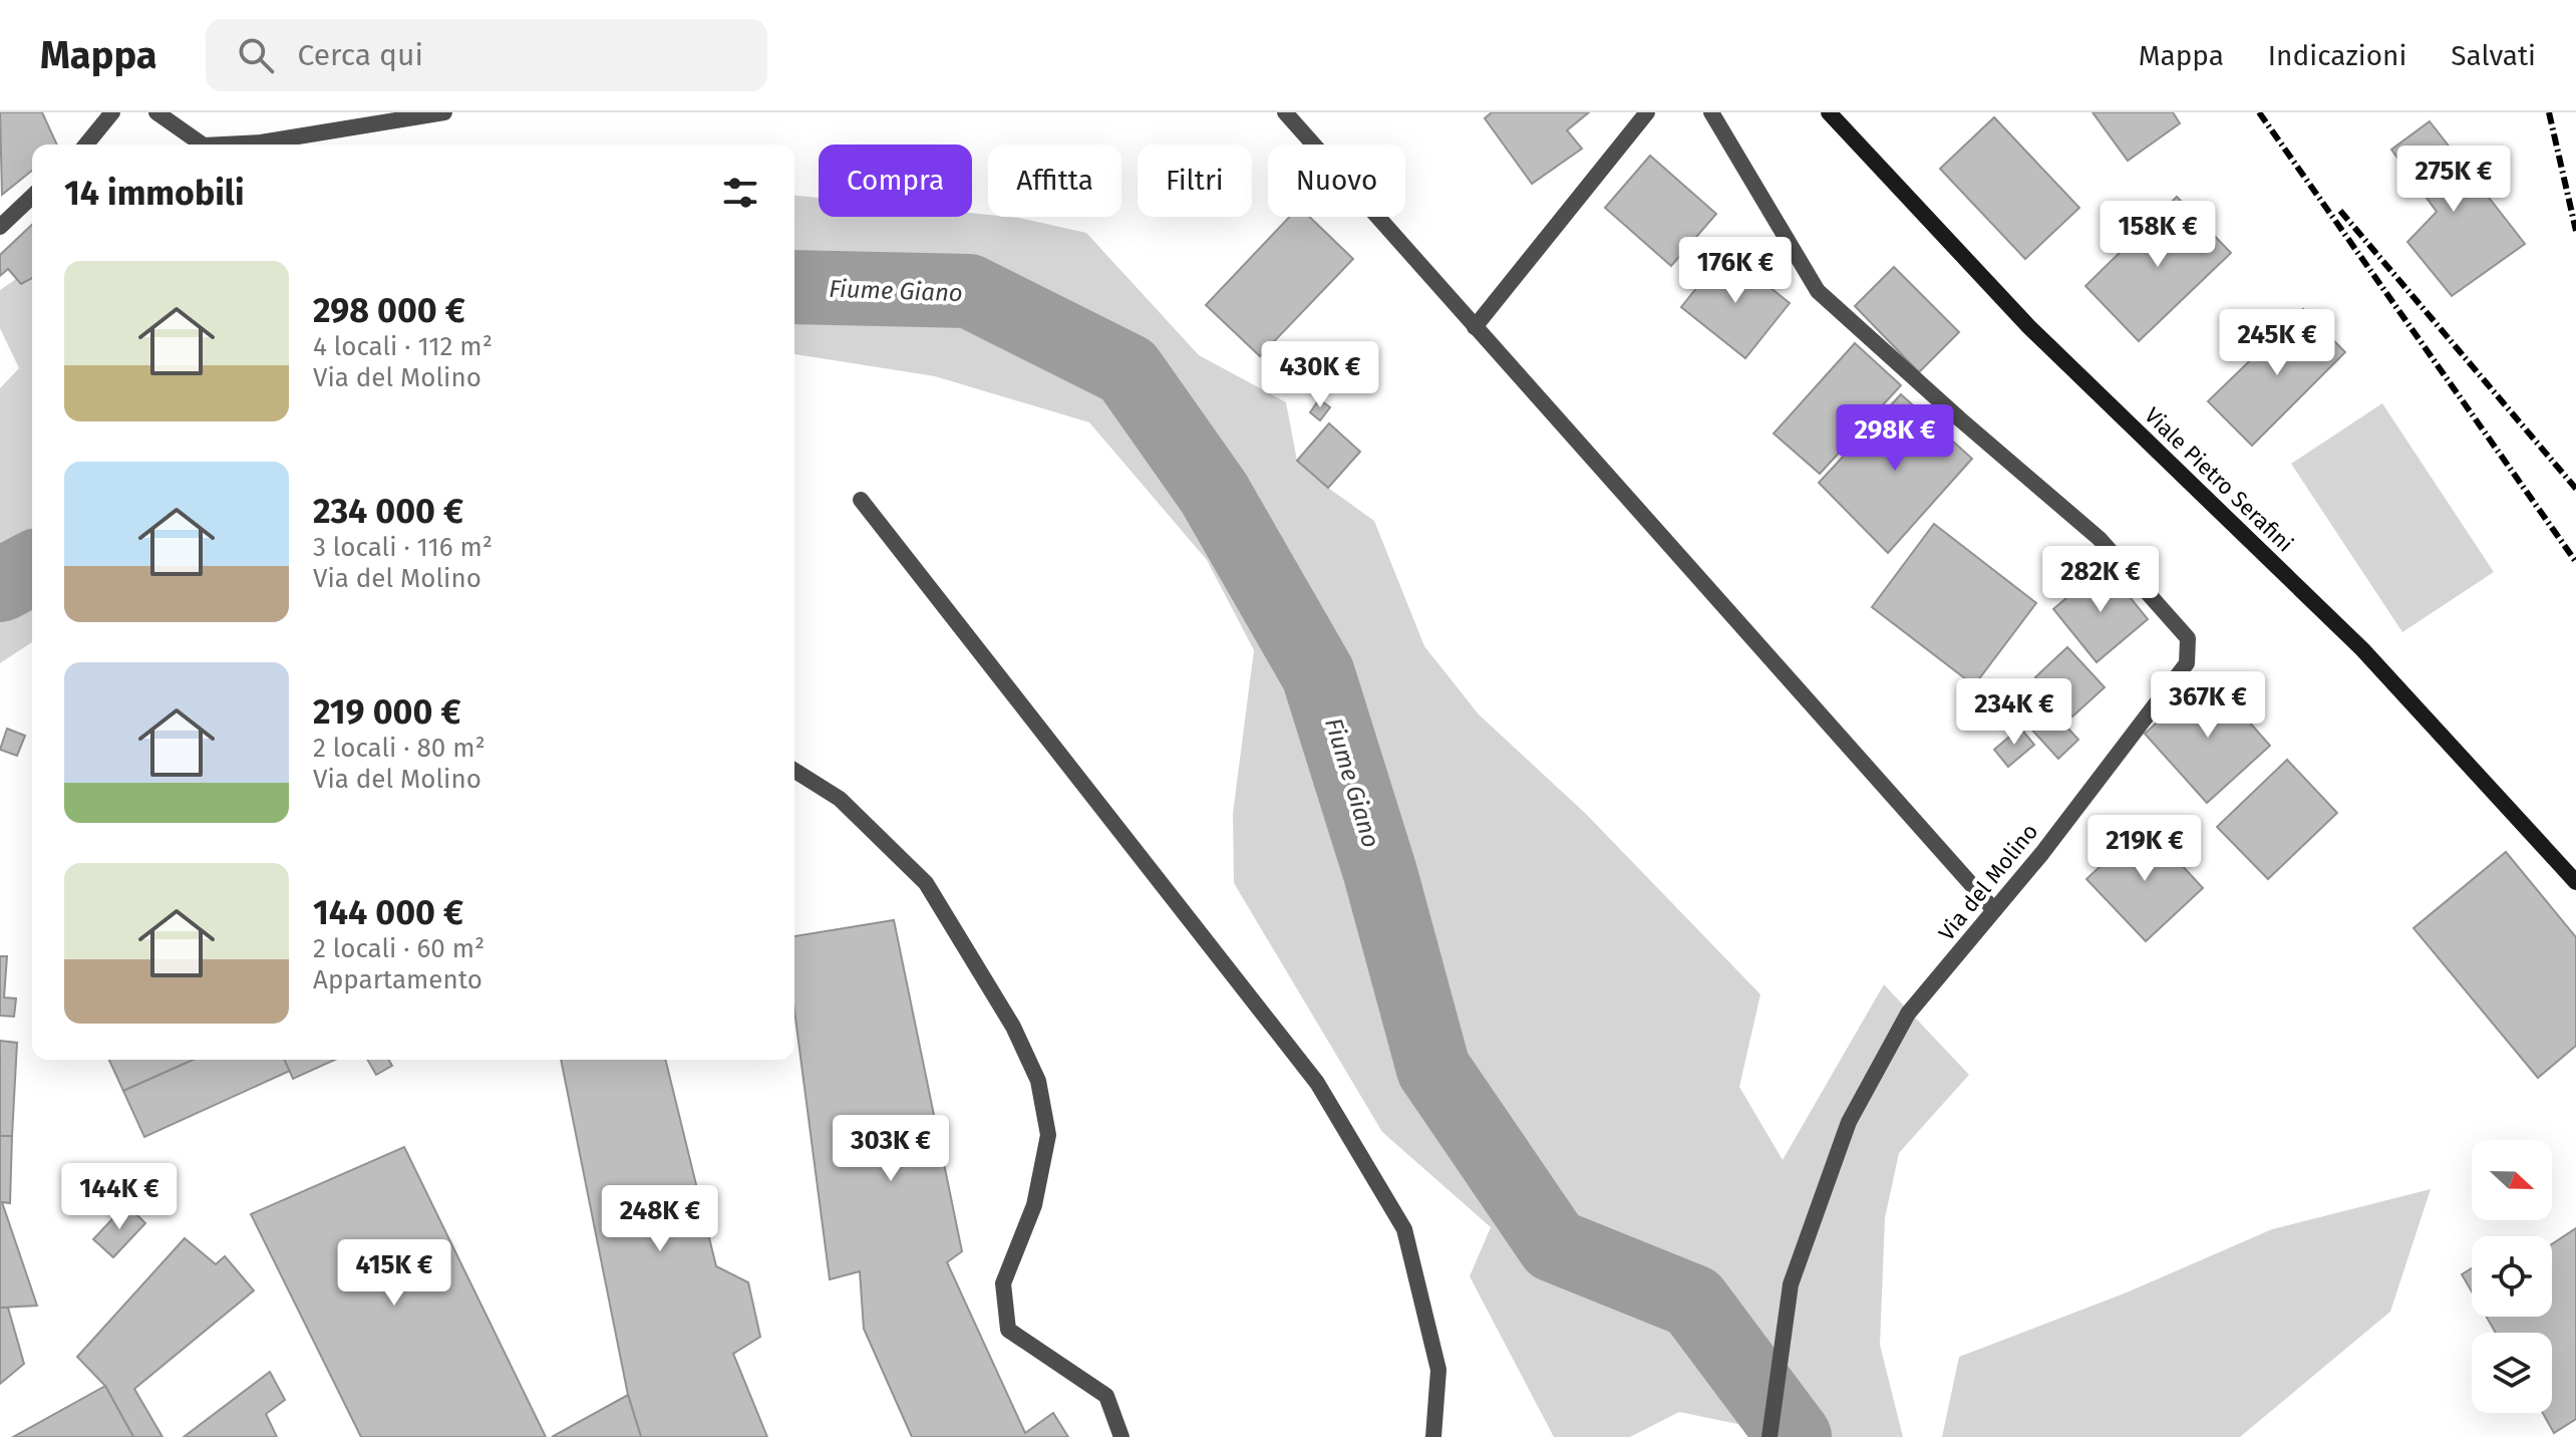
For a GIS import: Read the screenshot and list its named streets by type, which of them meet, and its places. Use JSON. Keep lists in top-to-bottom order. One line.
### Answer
{"streets":{"street":["Viale Pietro Serafini","Via del Molino"]},"water":["Fiume Giano"],"north":"right","page":{"header":"Mappa","search":"Cerca qui","nav":["Mappa","Indicazioni","Salvati"],"chip":["Compra","Affitta","Filtri","Nuovo"],"heading":"14 immobili","price":["275K €","158K €","176K €","245K €","430K €","298K €","282K €","367K €","234K €","219K €","303K €","144K €","248K €","415K €"],"list":[{"name":"298 000 €","note":"4 locali · 112 m² · Via del Molino"},{"name":"234 000 €","note":"3 locali · 116 m² · Via del Molino"},{"name":"219 000 €","note":"2 locali · 80 m² · Via del Molino"},{"name":"144 000 €","note":"2 locali · 60 m² · Appartamento"}]}}
